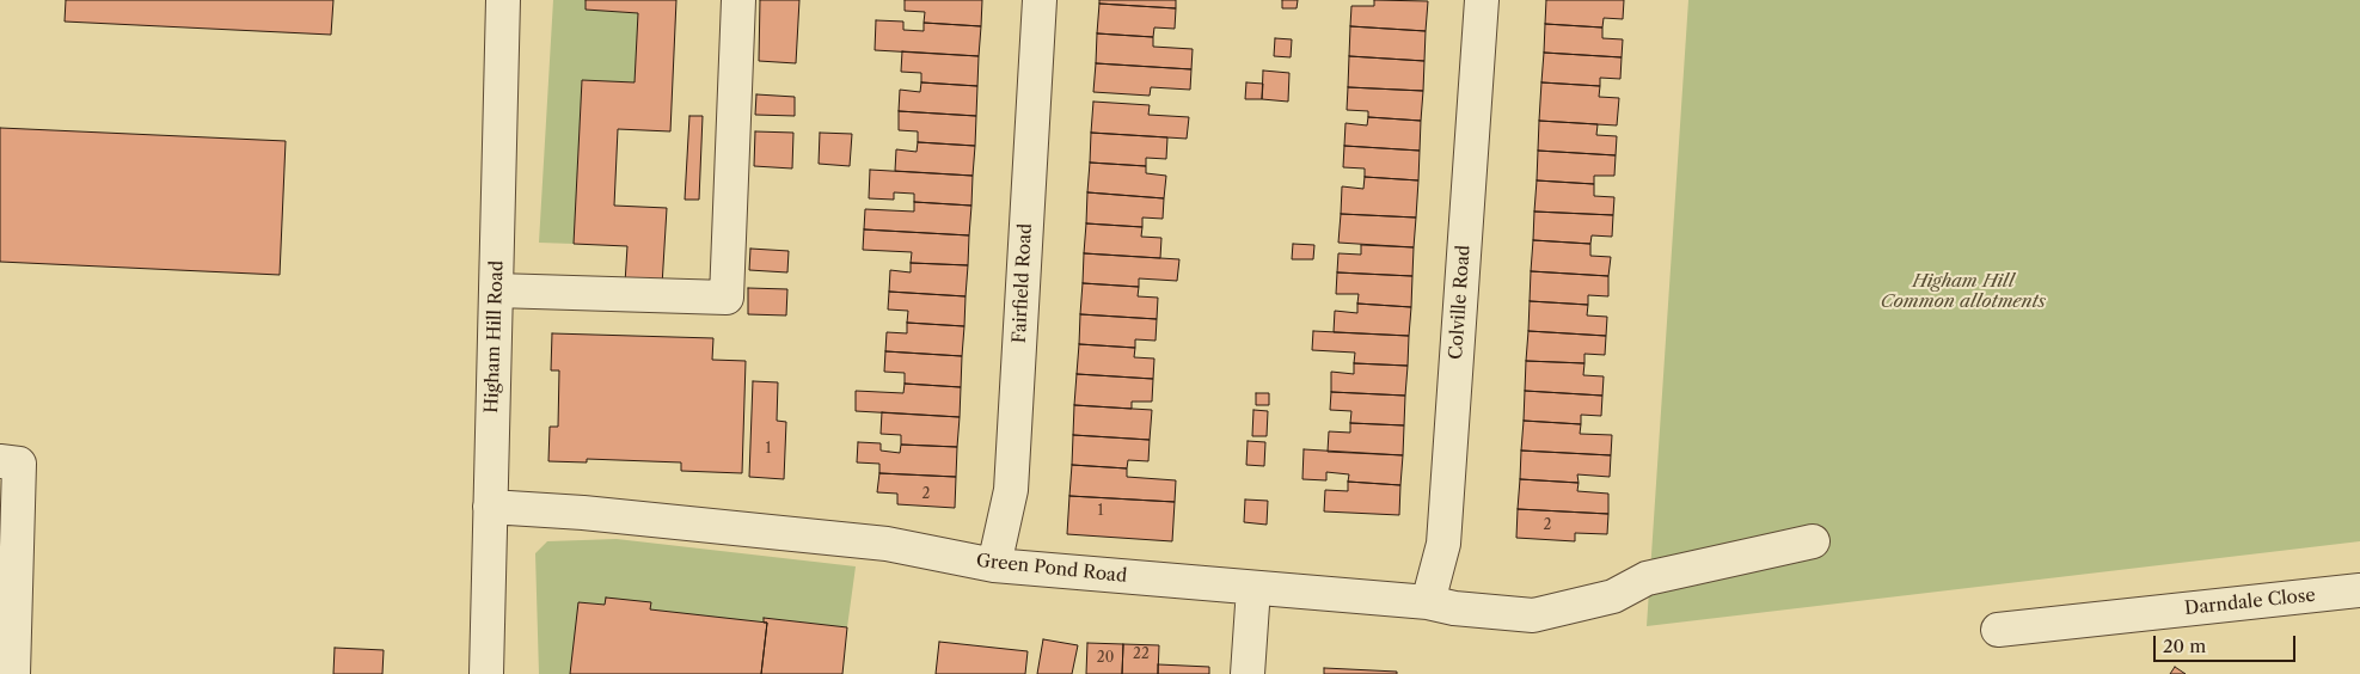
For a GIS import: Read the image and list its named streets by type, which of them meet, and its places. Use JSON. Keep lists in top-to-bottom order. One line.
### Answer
{"streets":{"street":["Fairfield Road","Colville Road","Higham Hill Road","Green Pond Road","Darndale Close"]},"crossings":[["Fairfield Road","Green Pond Road"],["Colville Road","Green Pond Road"],["Higham Hill Road","Green Pond Road"]],"parks":["Higham Hill Common allotments"],"house_numbers":["1","2","1","2","22","20"],"scale_bar":"20 m"}
